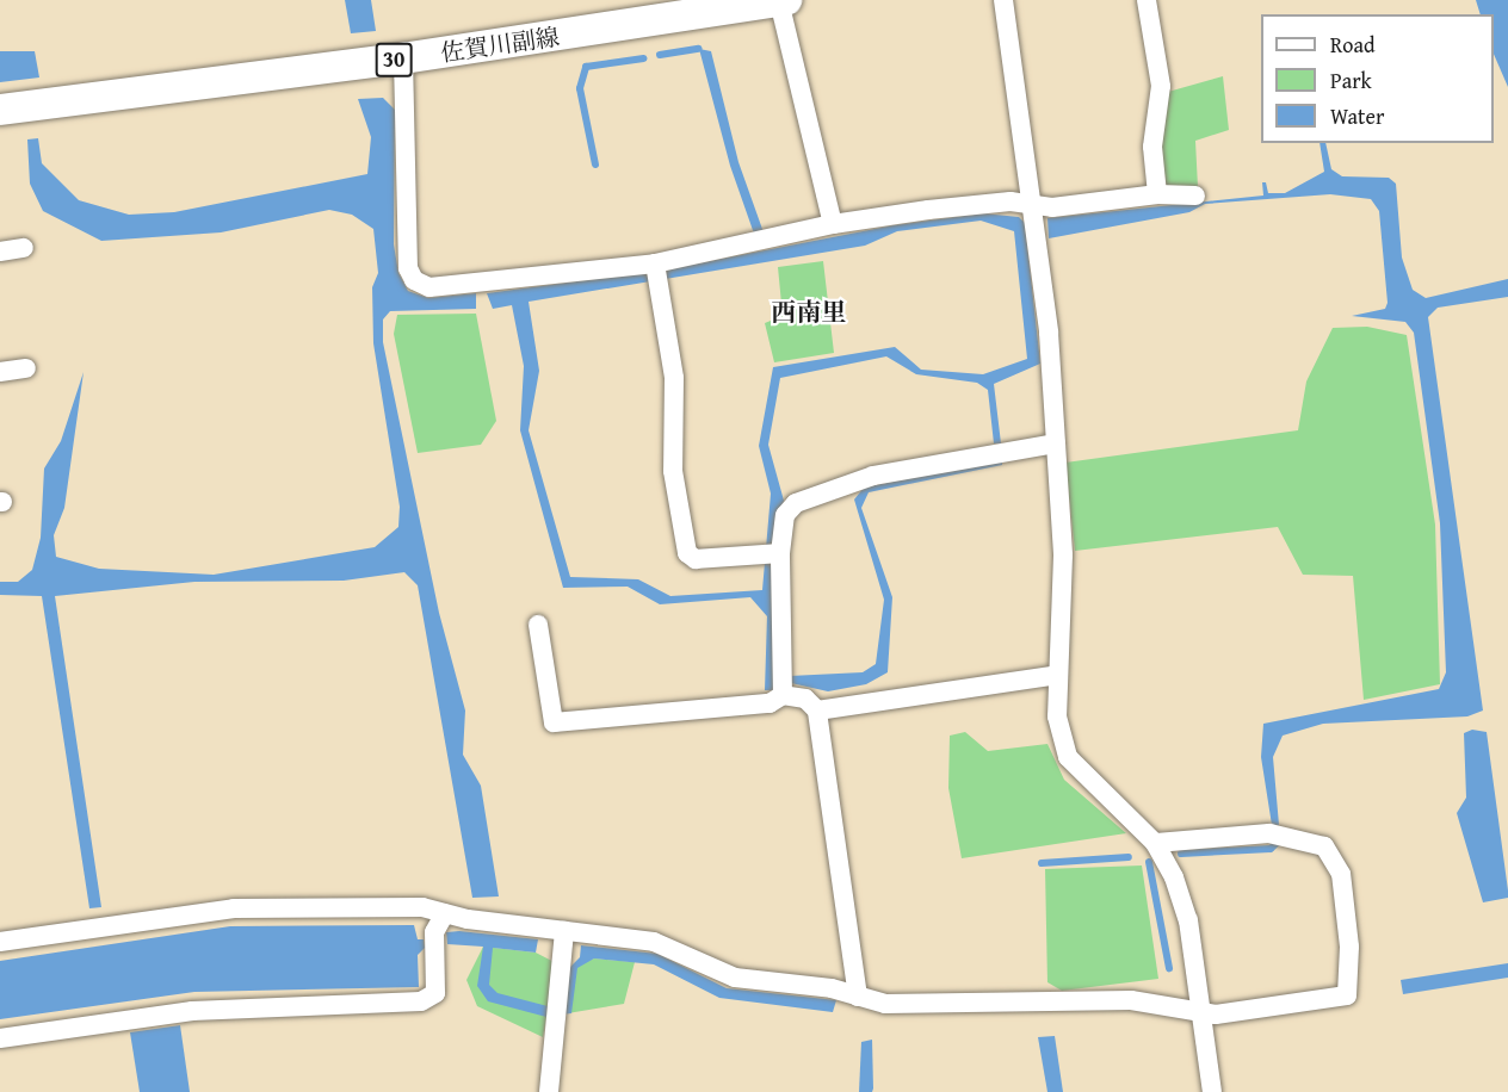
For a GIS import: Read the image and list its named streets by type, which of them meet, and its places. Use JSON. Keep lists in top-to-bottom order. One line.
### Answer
{"streets":{"main road":["佐賀川副線","30"]},"districts":["西南里"],"legend":["Road","Park","Water"]}
